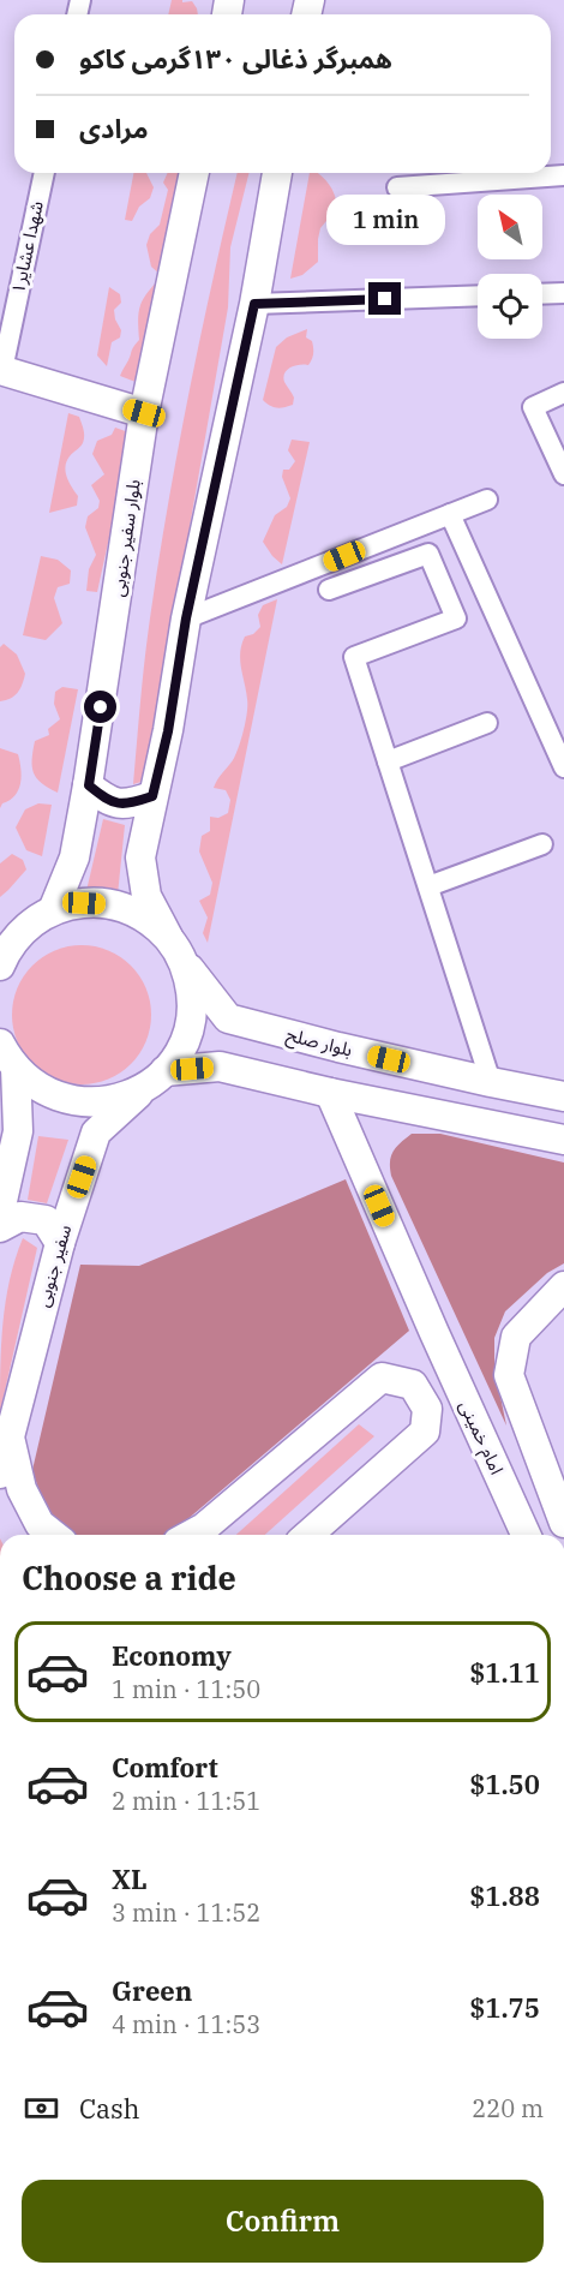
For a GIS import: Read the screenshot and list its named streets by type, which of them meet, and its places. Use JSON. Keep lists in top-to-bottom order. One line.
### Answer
{"streets":{"main road":["بلوار سفیر جنوبی","بلوار صلح","سفیر جنوبی","امام خمینی"],"street":["شهدا عشایر۱"]},"crossings":[["بلوار صلح","سفیر جنوبی"]],"north":"top left","page":{"banner":["همبرگر ذغالی ۱۳۰گرمی کاکو","مرادی"],"bubble":"1 min","heading":"Choose a ride","list":[{"name":"Economy","note":"1 min · 11:50","value":"$1.11"},{"name":"Comfort","note":"2 min · 11:51","value":"$1.50"},{"name":"XL","note":"3 min · 11:52","value":"$1.88"},{"name":"Green","note":"4 min · 11:53","value":"$1.75"}],"pay":["Cash","220 m"],"buttons":"Confirm"}}
